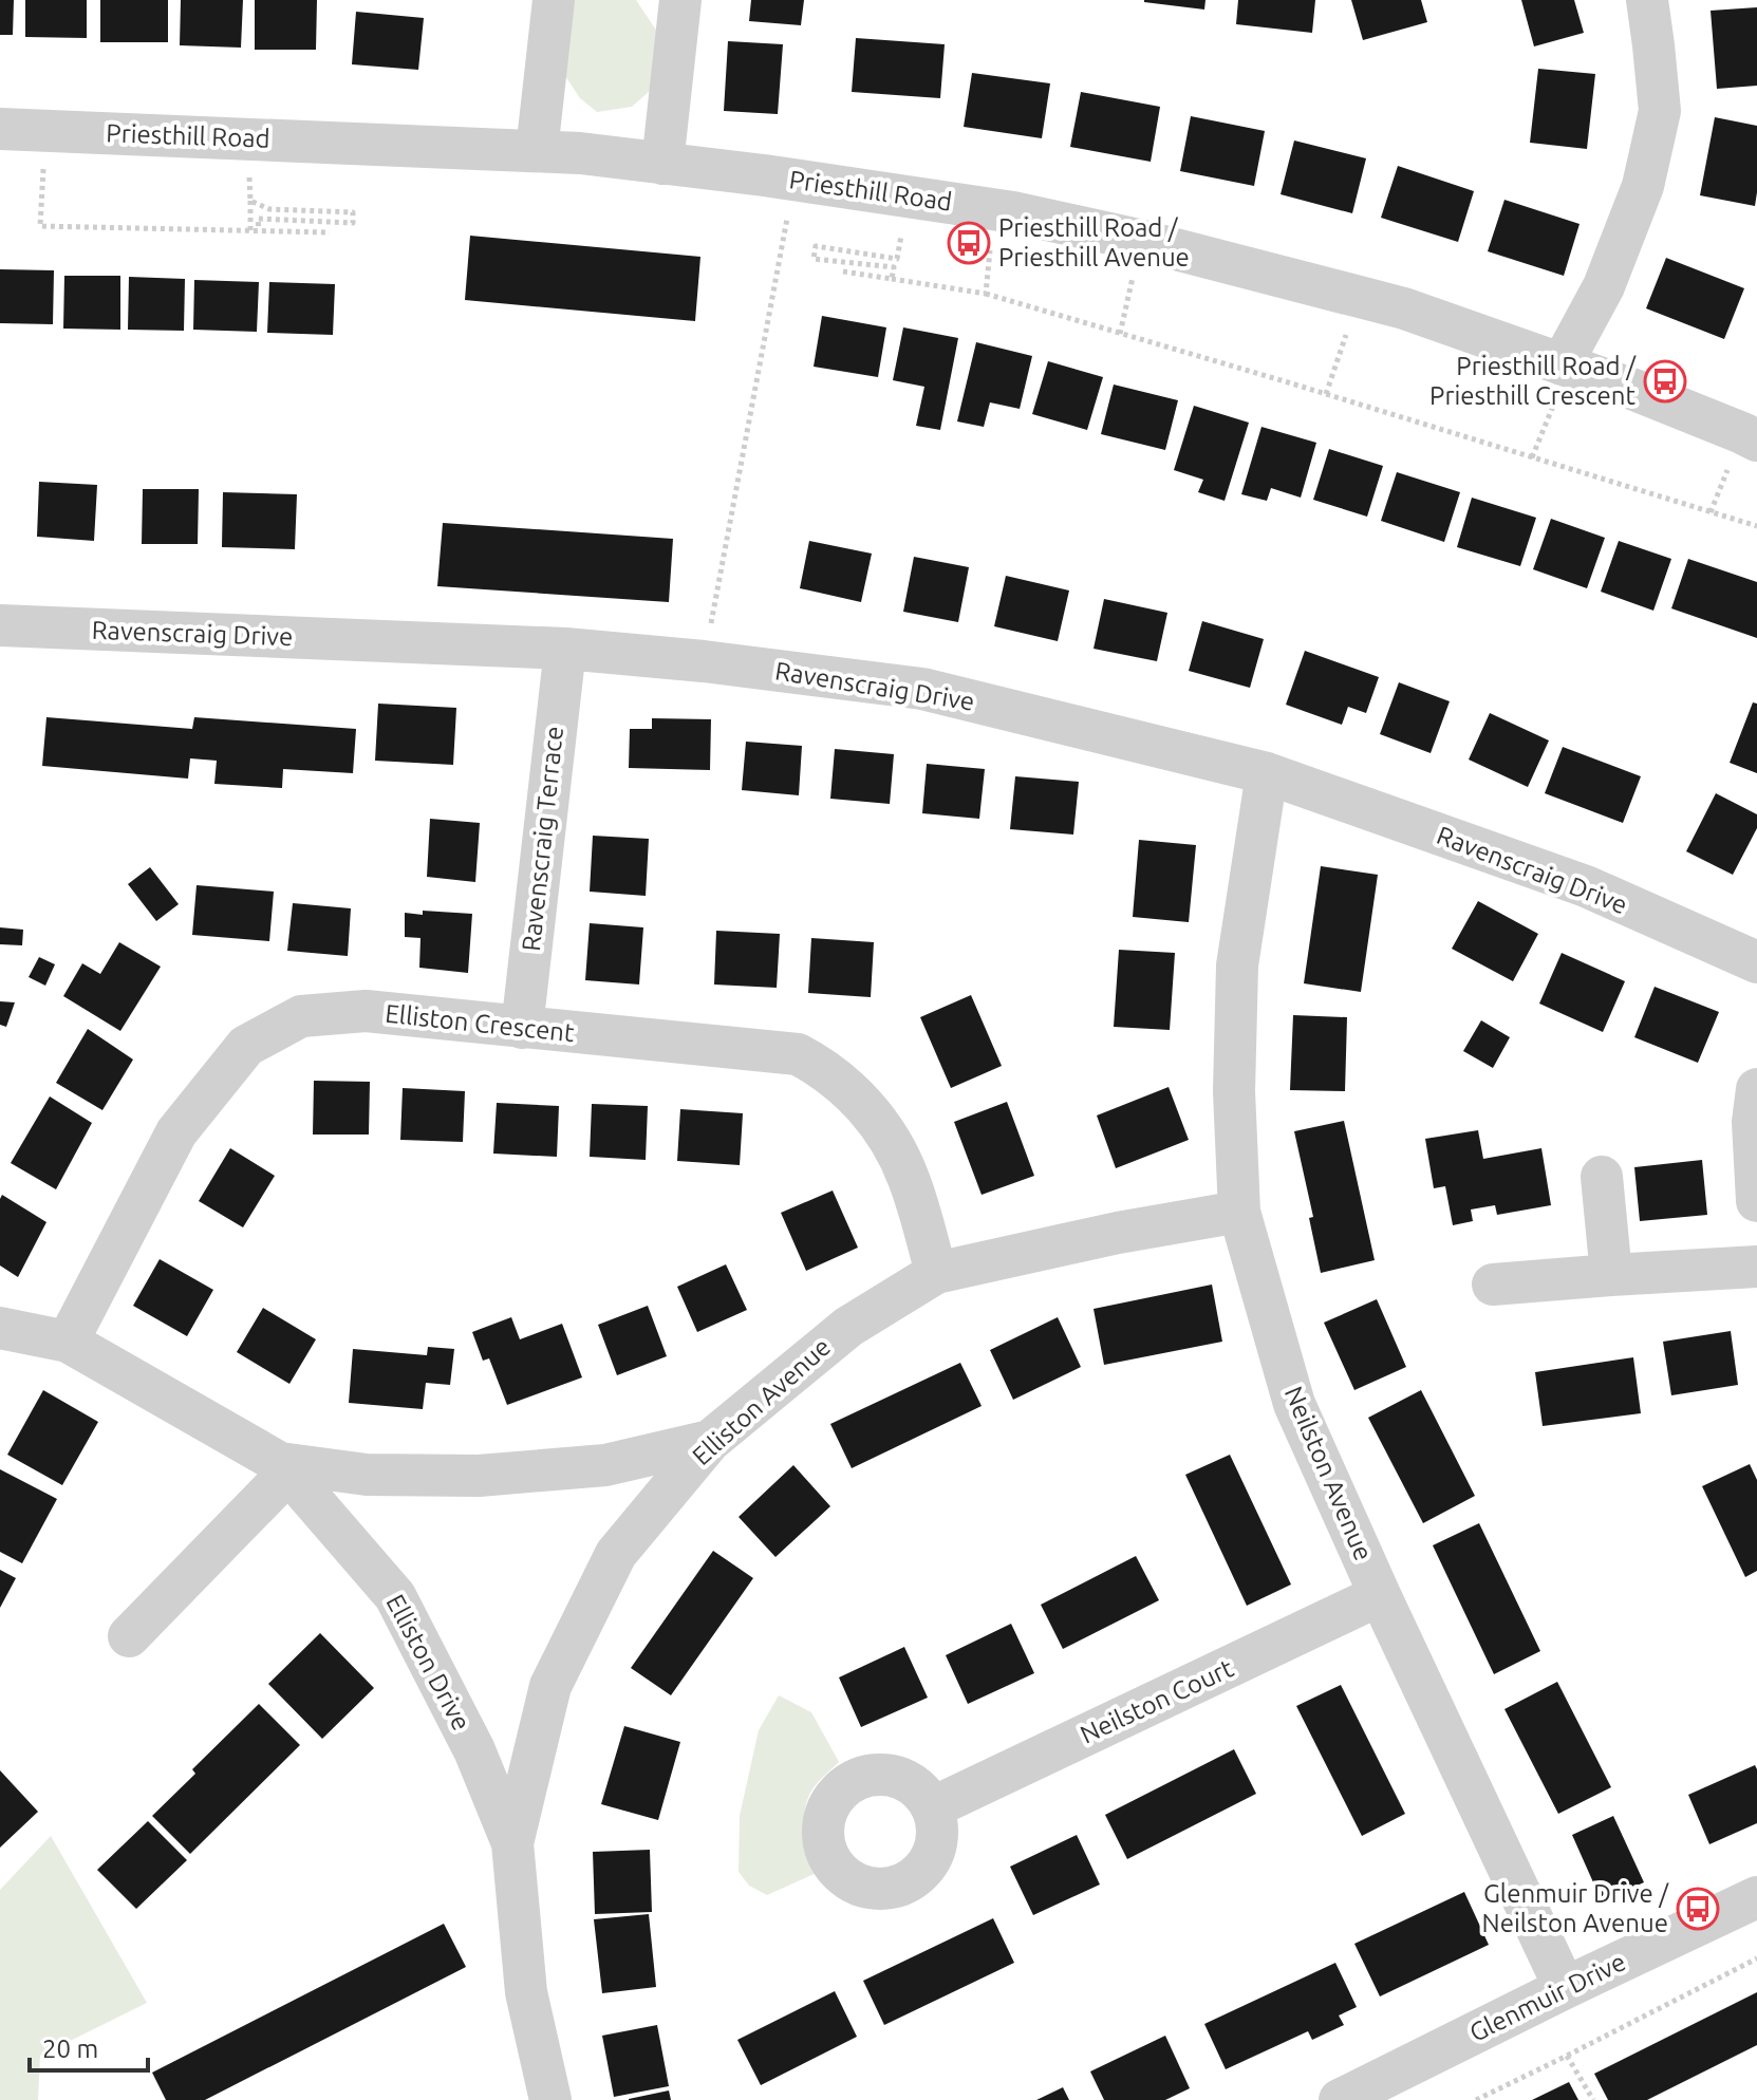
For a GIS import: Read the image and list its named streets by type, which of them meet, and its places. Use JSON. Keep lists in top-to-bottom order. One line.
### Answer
{"streets":{"street":["Priesthill Road","Ravenscraig Drive","Ravenscraig Terrace","Elliston Crescent","Elliston Avenue","Neilston Avenue","Elliston Drive","Neilston Court","Glenmuir Drive"]},"crossings":[["Ravenscraig Drive","Ravenscraig Terrace"],["Ravenscraig Drive","Neilston Avenue"],["Ravenscraig Terrace","Elliston Crescent"],["Elliston Crescent","Elliston Avenue"],["Elliston Crescent","Elliston Drive"],["Elliston Avenue","Neilston Avenue"],["Elliston Avenue","Elliston Drive"],["Neilston Avenue","Neilston Court"],["Neilston Avenue","Glenmuir Drive"]],"places":{"bus stop":["Priesthill Road / Priesthill Avenue","Priesthill Road / Priesthill Crescent","Glenmuir Drive / Neilston Avenue"]},"scale_bar":"20 m"}
